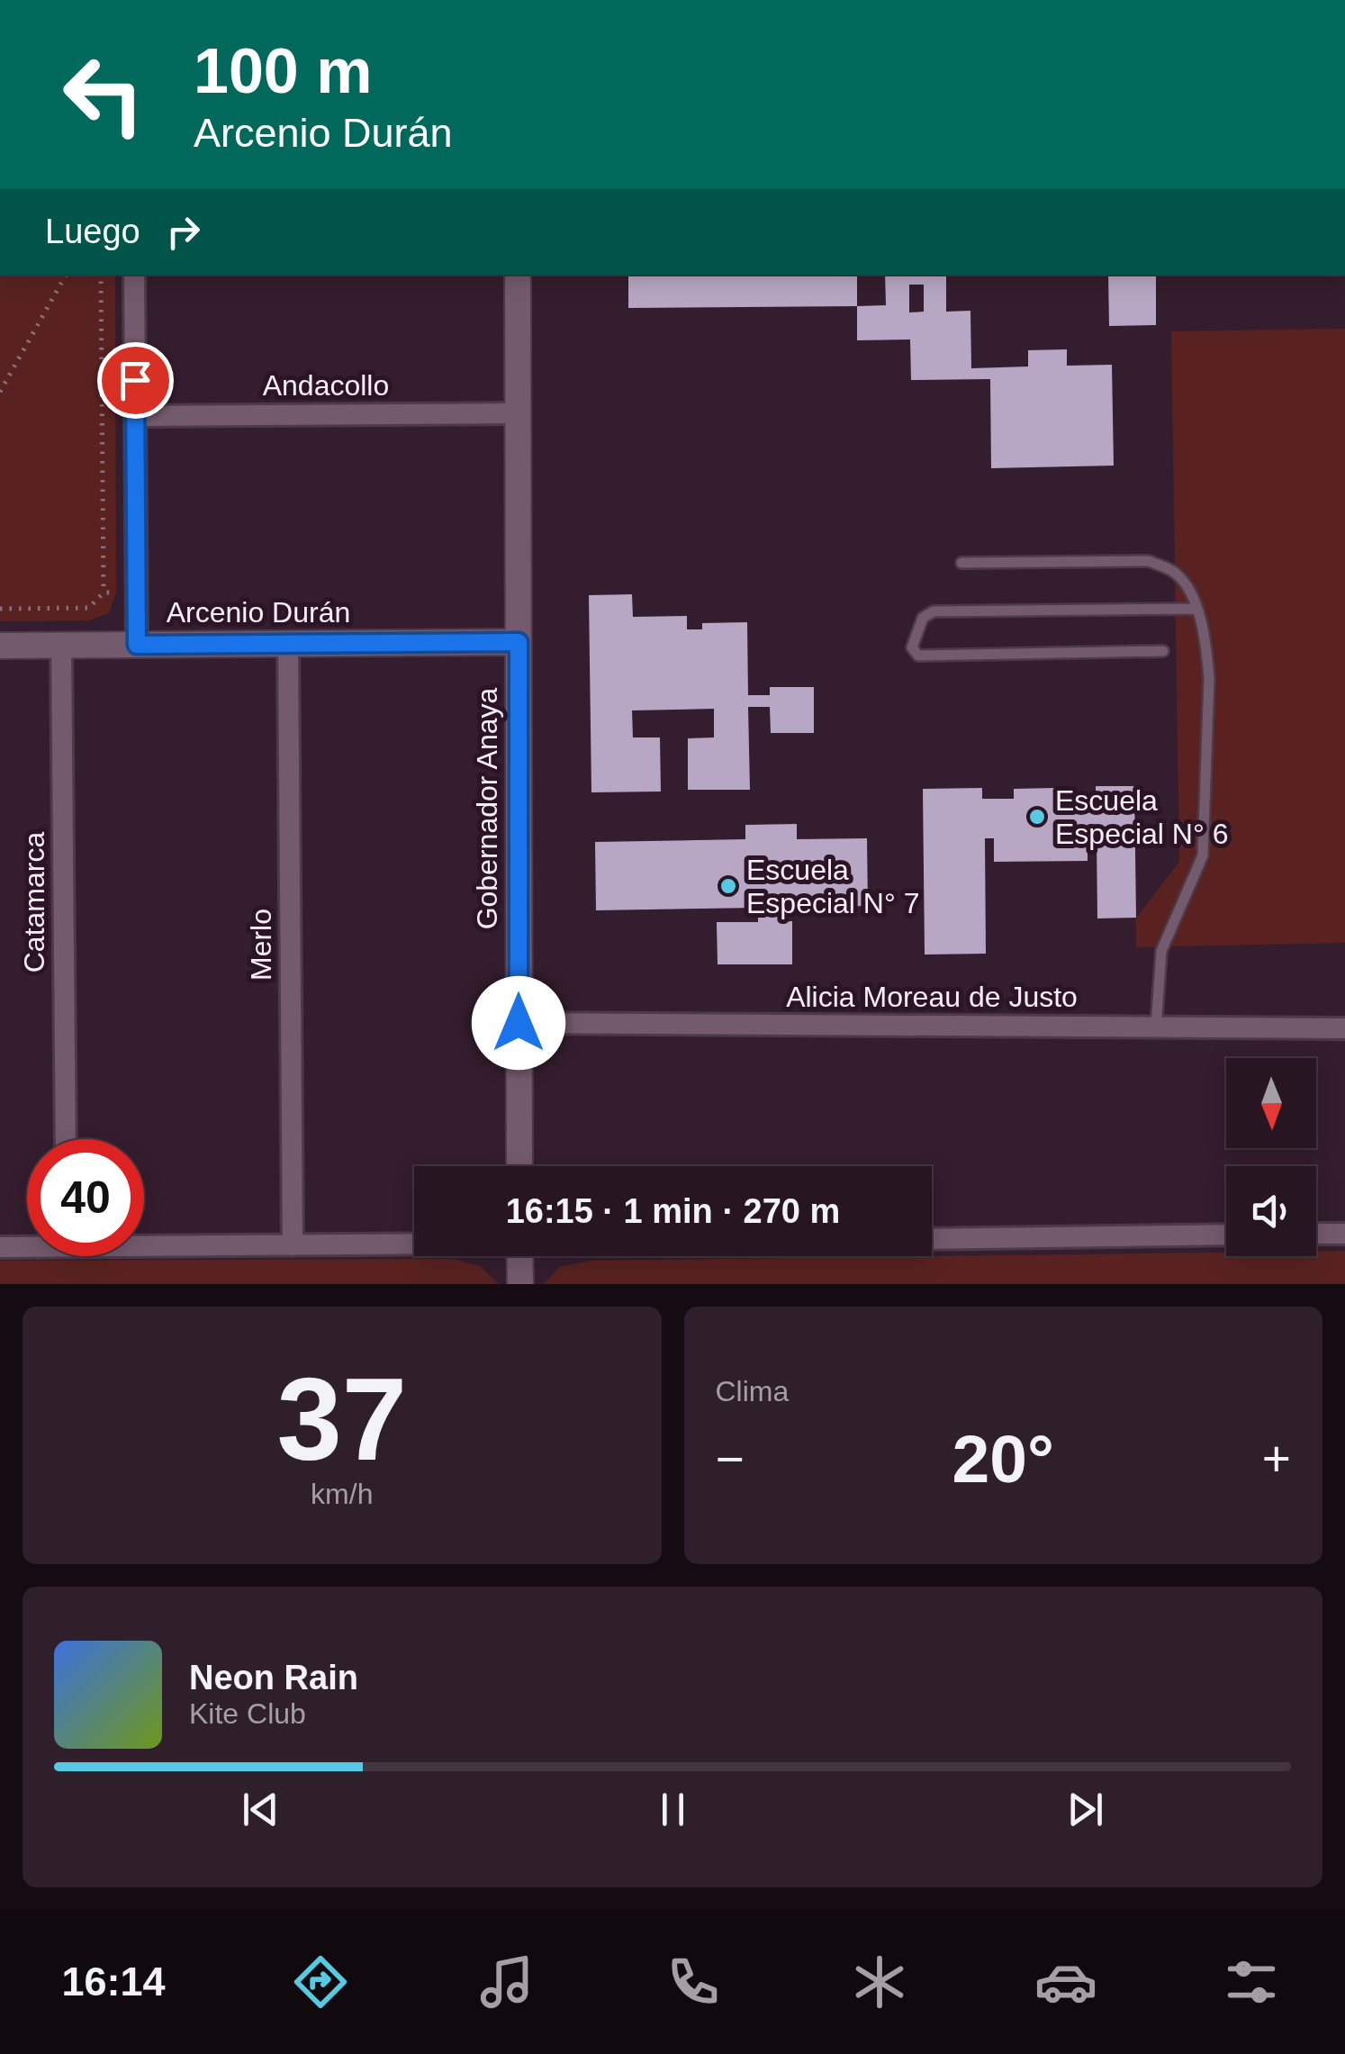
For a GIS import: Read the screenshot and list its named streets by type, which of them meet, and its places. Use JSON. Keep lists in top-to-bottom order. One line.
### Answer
{"streets":{"street":["Andacollo","Arcenio Durán","Gobernador Anaya","Catamarca","Merlo","Alicia Moreau de Justo"]},"crossings":[["Andacollo","Gobernador Anaya"],["Arcenio Durán","Gobernador Anaya"],["Arcenio Durán","Catamarca"],["Arcenio Durán","Merlo"],["Gobernador Anaya","Alicia Moreau de Justo"]],"places":["Escuela Especial N° 6","Escuela Especial N° 7"],"north":"bottom","page":{"turn":["100 m","Arcenio Durán"],"then":"Luego","limit":"40","trip":"16:15 · 1 min · 270 m","tile":[["37","km/h"],"Clima"],"heat":["−","20°","+"],"song":["Neon Rain","Kite Club"],"tabs":"16:14"}}
